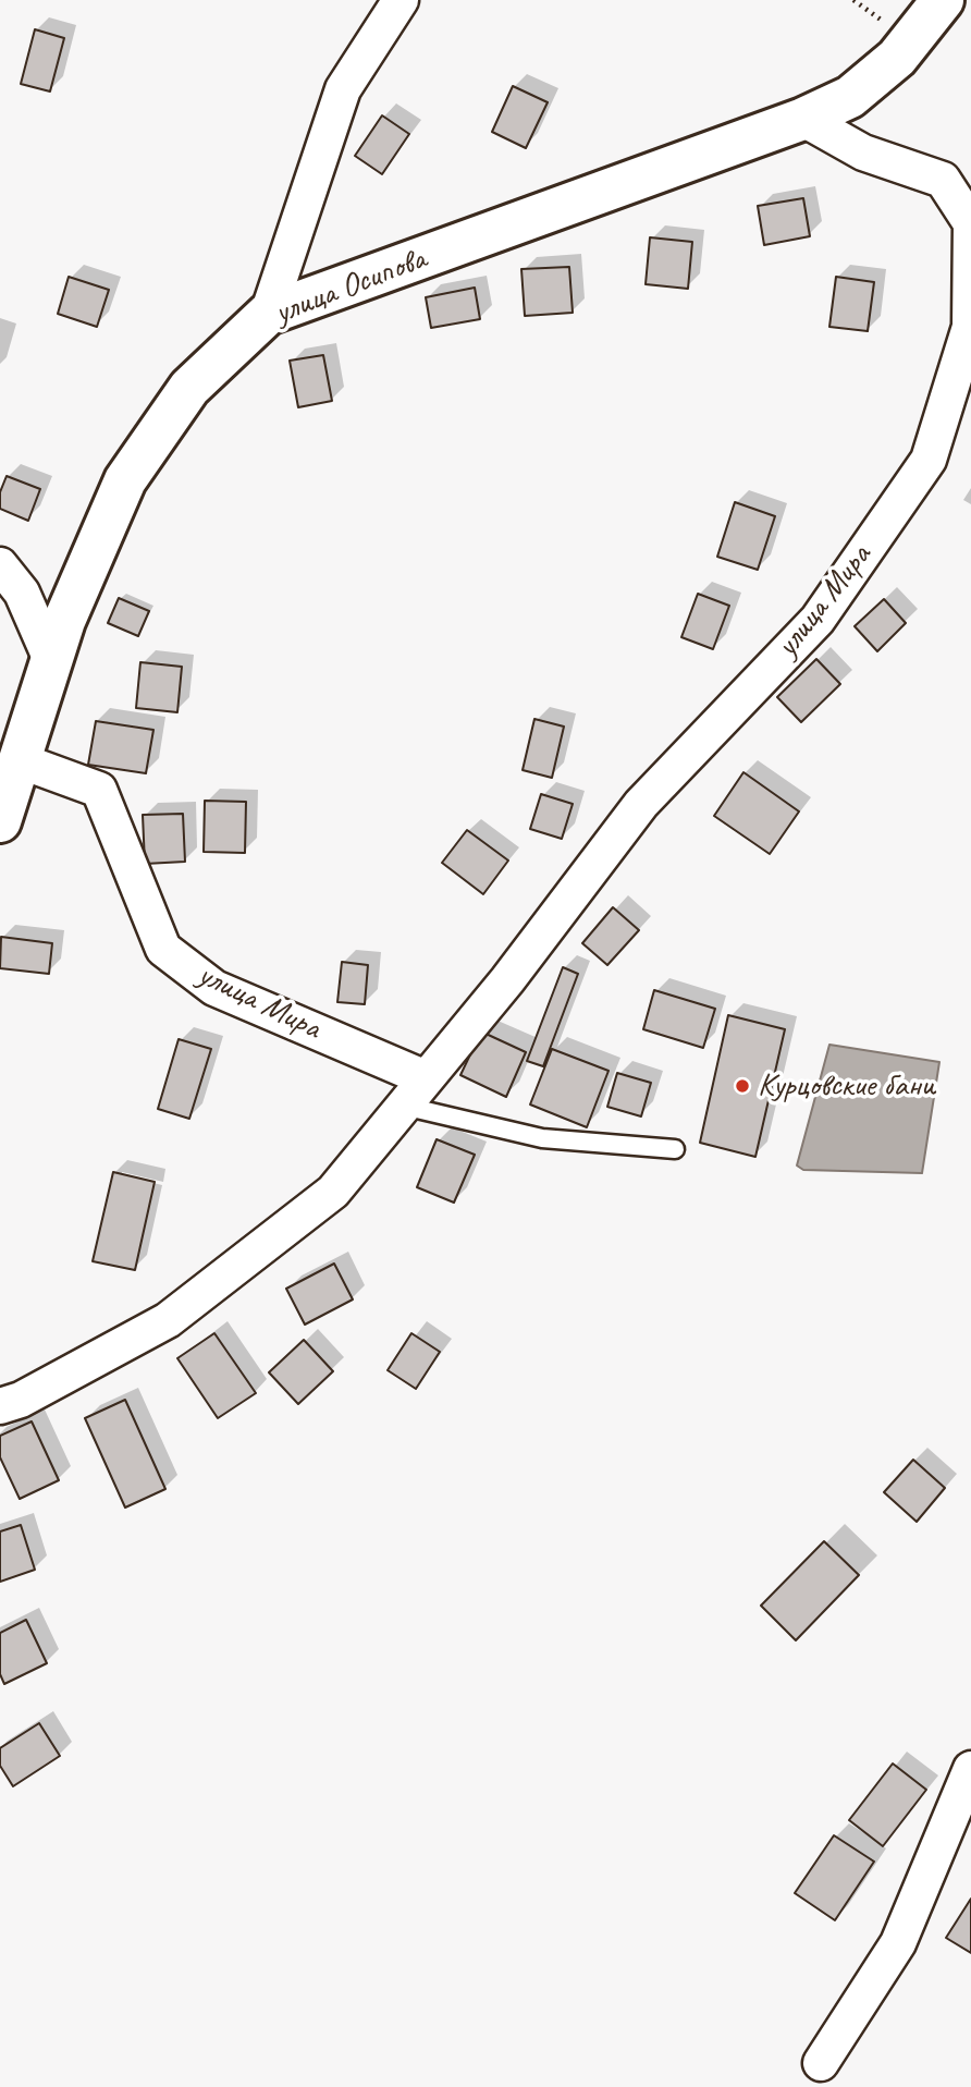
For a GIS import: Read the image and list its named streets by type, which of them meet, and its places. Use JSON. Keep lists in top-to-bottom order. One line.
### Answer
{"streets":{"main road":["улица Осипова"],"street":["улица Мира"]},"crossings":[["улица Осипова","улица Мира"]],"places":["Курцовские бани"]}
